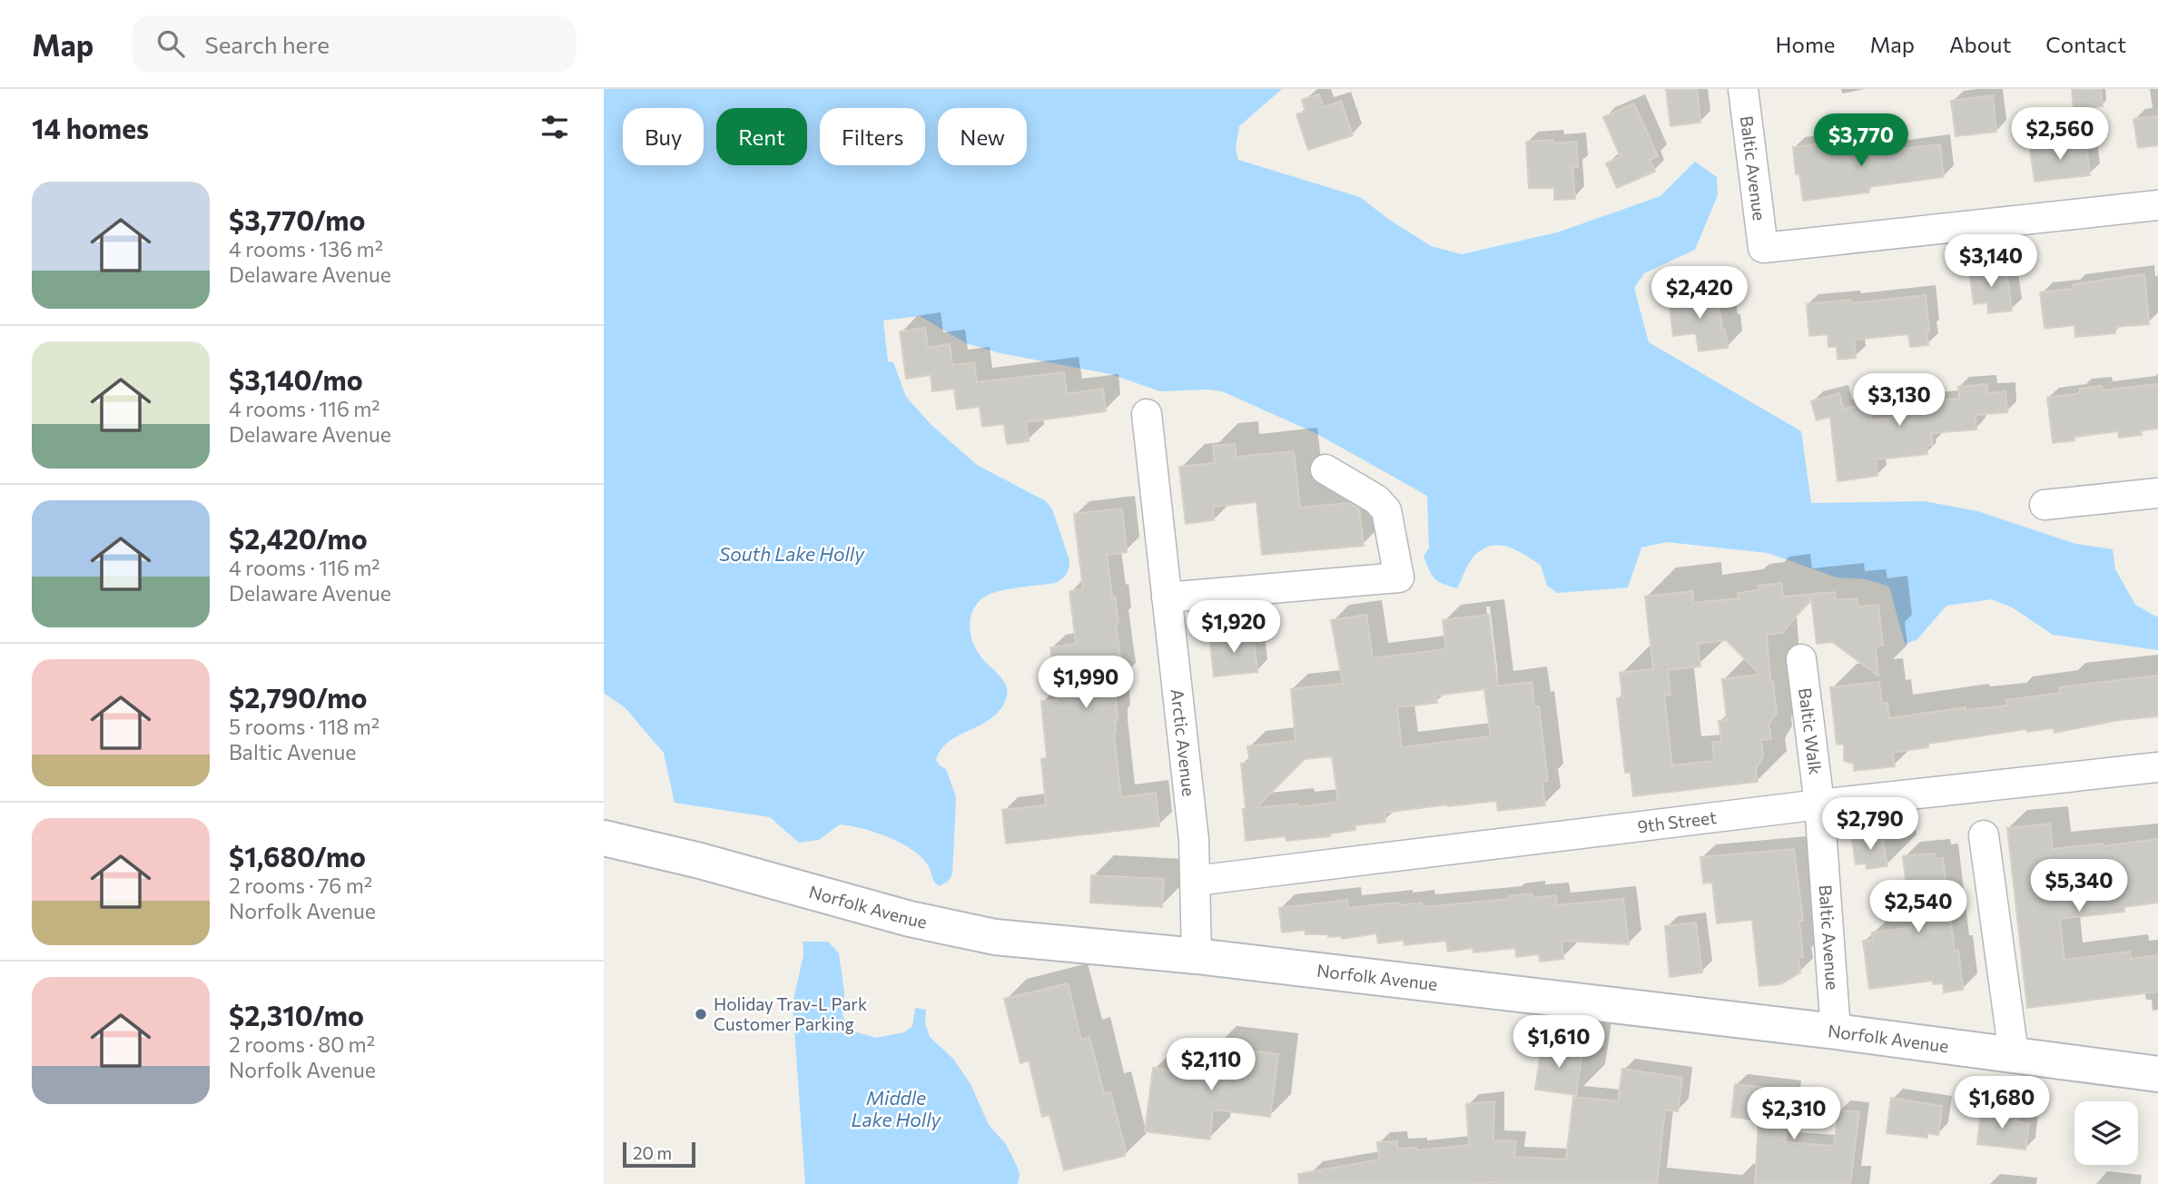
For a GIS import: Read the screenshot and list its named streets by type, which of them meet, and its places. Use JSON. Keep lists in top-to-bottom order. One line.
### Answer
{"streets":{"main road":["Norfolk Avenue"],"street":["Baltic Avenue","Baltic Walk","Arctic Avenue","9th Street"]},"crossings":[["Baltic Avenue","Baltic Walk"],["Baltic Avenue","9th Street"],["Baltic Avenue","Norfolk Avenue"],["Baltic Walk","9th Street"],["Arctic Avenue","9th Street"],["Arctic Avenue","Norfolk Avenue"]],"water":["South Lake Holly","Middle Lake Holly"],"places":["Holiday Trav-L Park Customer Parking"],"scale_bar":"20 m","page":{"header":"Map","search":"Search here","nav":["Home","Map","About","Contact"],"heading":"14 homes","price":["$2,560","$3,770","$3,140","$2,420","$3,130","$1,920","$1,990","$2,790","$5,340","$2,540","$1,610","$2,110","$1,680","$2,310"],"chip":["Buy","Rent","Filters","New"],"list":[{"name":"$3,770/mo","note":"4 rooms · 136 m² · Delaware Avenue"},{"name":"$3,140/mo","note":"4 rooms · 116 m² · Delaware Avenue"},{"name":"$2,420/mo","note":"4 rooms · 116 m² · Delaware Avenue"},{"name":"$2,790/mo","note":"5 rooms · 118 m² · Baltic Avenue"},{"name":"$1,680/mo","note":"2 rooms · 76 m² · Norfolk Avenue"},{"name":"$2,310/mo","note":"2 rooms · 80 m² · Norfolk Avenue"}],"scale":"20 m"}}
